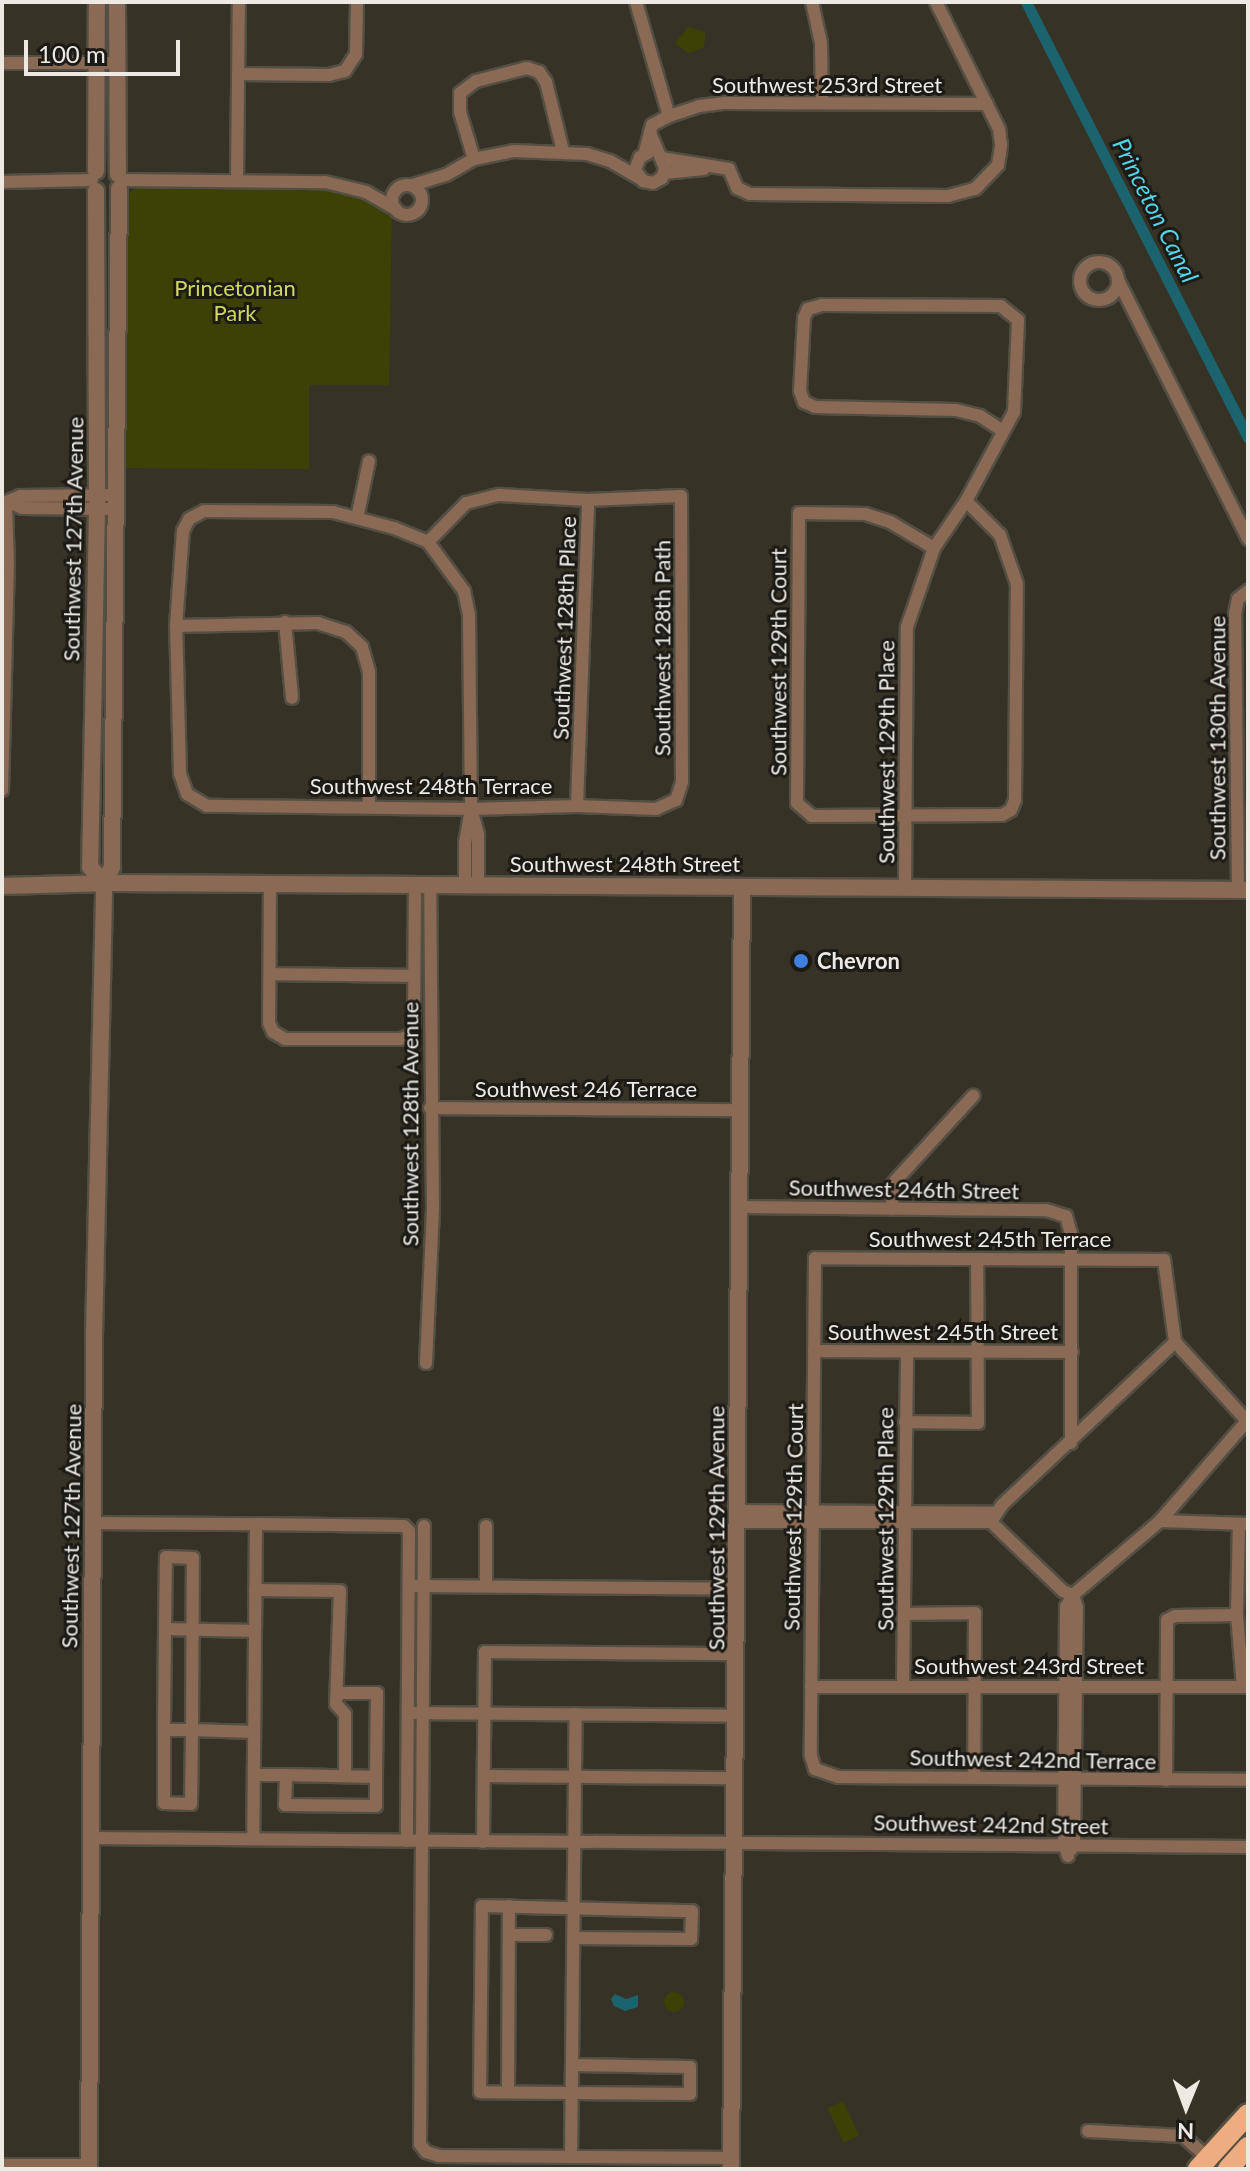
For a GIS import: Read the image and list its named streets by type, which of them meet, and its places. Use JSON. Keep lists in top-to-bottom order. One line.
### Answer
{"streets":{"street":["Southwest 253rd Street","Southwest 127th Avenue","Southwest 128th Place","Southwest 128th Path","Southwest 129th Court","Southwest 130th Avenue","Southwest 129th Place","Southwest 248th Terrace","Southwest 248th Street","Southwest 246 Terrace","Southwest 128th Avenue","Southwest 246th Street","Southwest 245th Terrace","Southwest 245th Street","Southwest 129th Avenue","Southwest 243rd Street","Southwest 242nd Terrace","Southwest 242nd Street"]},"crossings":[["Southwest 127th Avenue","Southwest 248th Street"],["Southwest 127th Avenue","Southwest 242nd Street"],["Southwest 128th Place","Southwest 128th Path"],["Southwest 128th Place","Southwest 248th Terrace"],["Southwest 128th Path","Southwest 248th Terrace"],["Southwest 129th Court","Southwest 129th Place"],["Southwest 129th Court","Southwest 245th Terrace"],["Southwest 129th Court","Southwest 245th Street"],["Southwest 129th Court","Southwest 243rd Street"],["Southwest 129th Court","Southwest 242nd Terrace"],["Southwest 130th Avenue","Southwest 248th Street"],["Southwest 129th Place","Southwest 248th Street"],["Southwest 129th Place","Southwest 245th Street"],["Southwest 129th Place","Southwest 243rd Street"],["Southwest 248th Street","Southwest 128th Avenue"],["Southwest 248th Street","Southwest 129th Avenue"],["Southwest 246 Terrace","Southwest 128th Avenue"],["Southwest 246 Terrace","Southwest 129th Avenue"],["Southwest 246th Street","Southwest 245th Terrace"],["Southwest 246th Street","Southwest 129th Avenue"],["Southwest 129th Avenue","Southwest 242nd Street"]],"water":["Princeton Canal"],"parks":["Princetonian Park"],"places":["Chevron"],"scale_bar":"100 m","north":"bottom"}
